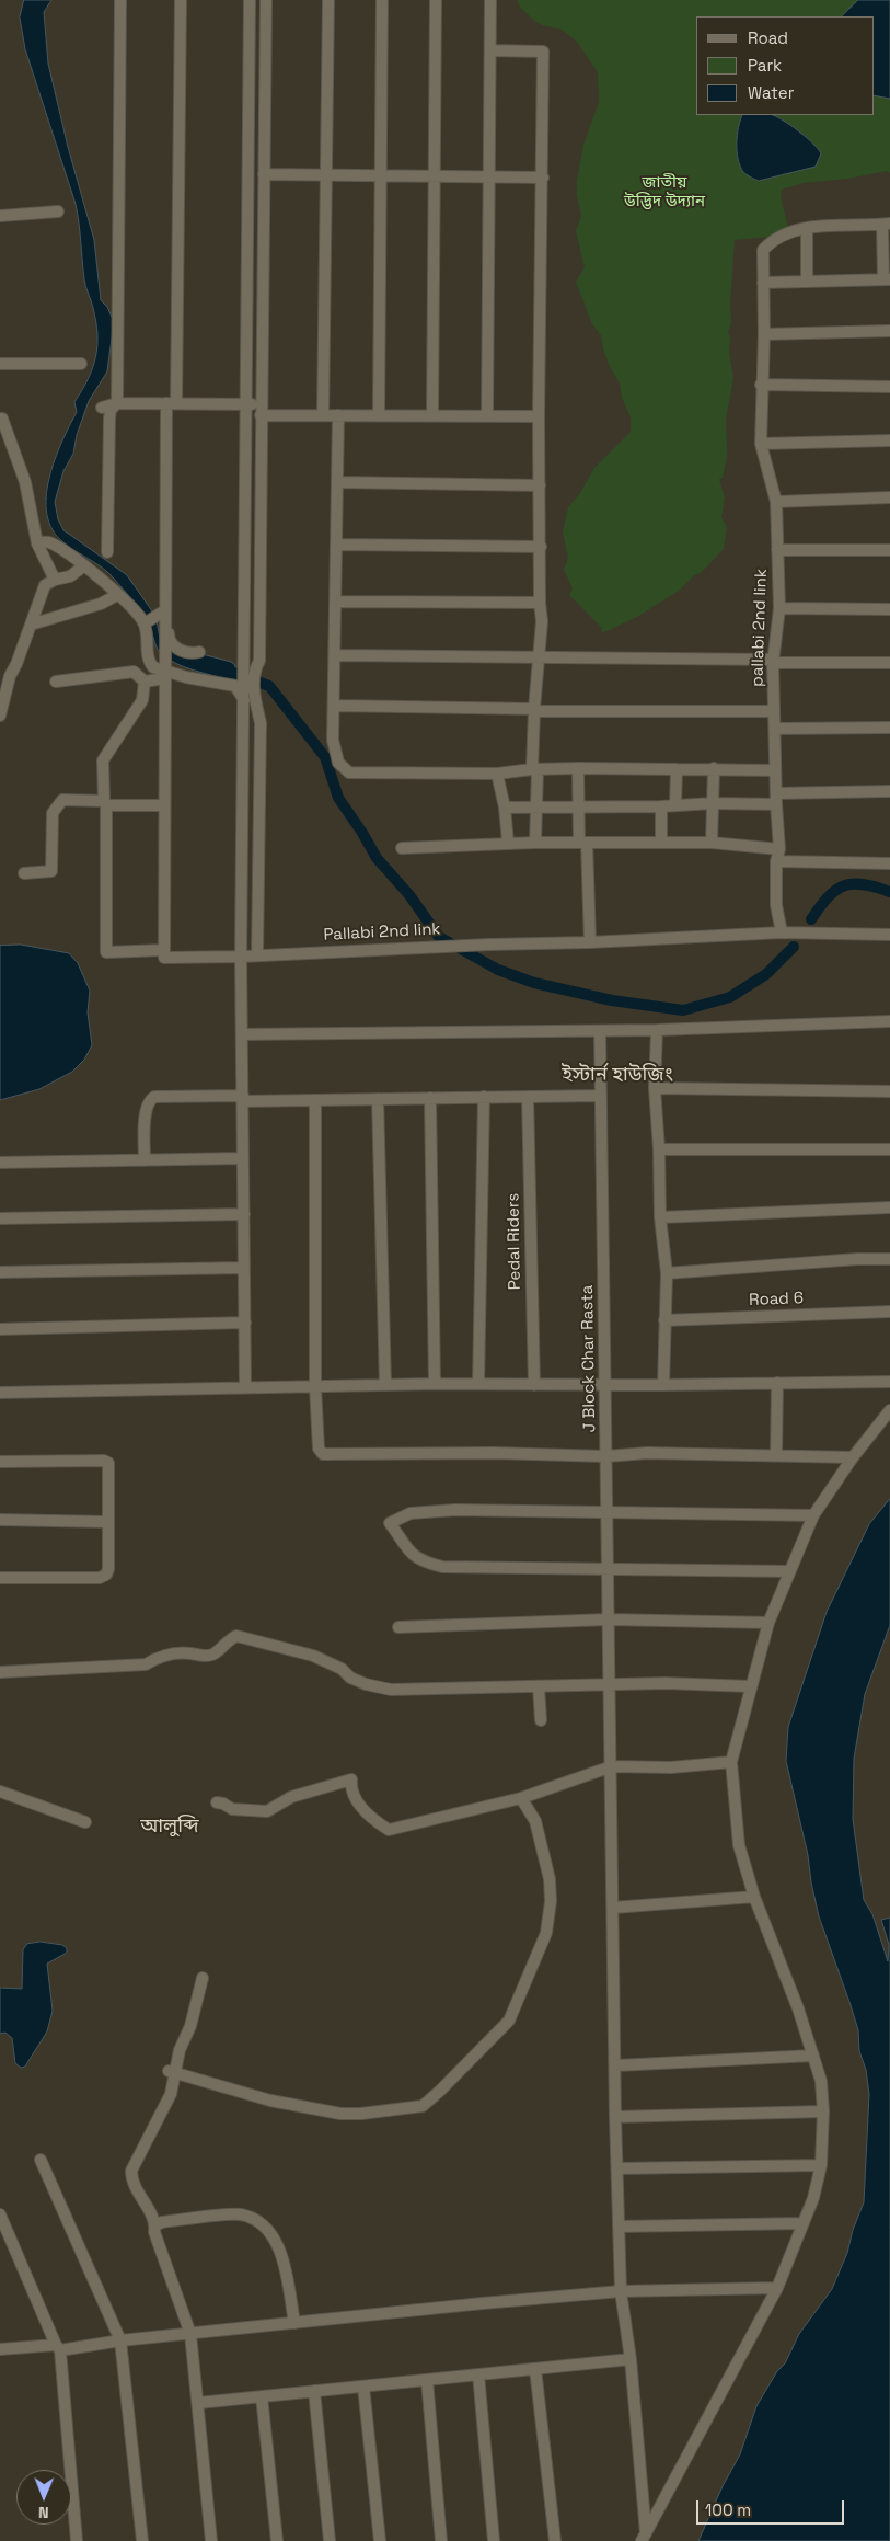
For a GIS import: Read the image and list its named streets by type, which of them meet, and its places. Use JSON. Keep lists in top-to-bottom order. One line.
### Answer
{"streets":{"street":["pallabi 2nd link","Pallabi 2nd link","Pedal Riders","Road 6","J Block Char Rasta"]},"crossings":[["pallabi 2nd link","Pallabi 2nd link"]],"districts":["ইস্টার্ন হাউজিং","আলুব্দি"],"parks":["জাতীয় উদ্ভিদ উদ্যান"],"legend":["Road","Park","Water"],"scale_bar":"100 m","north":"bottom"}
